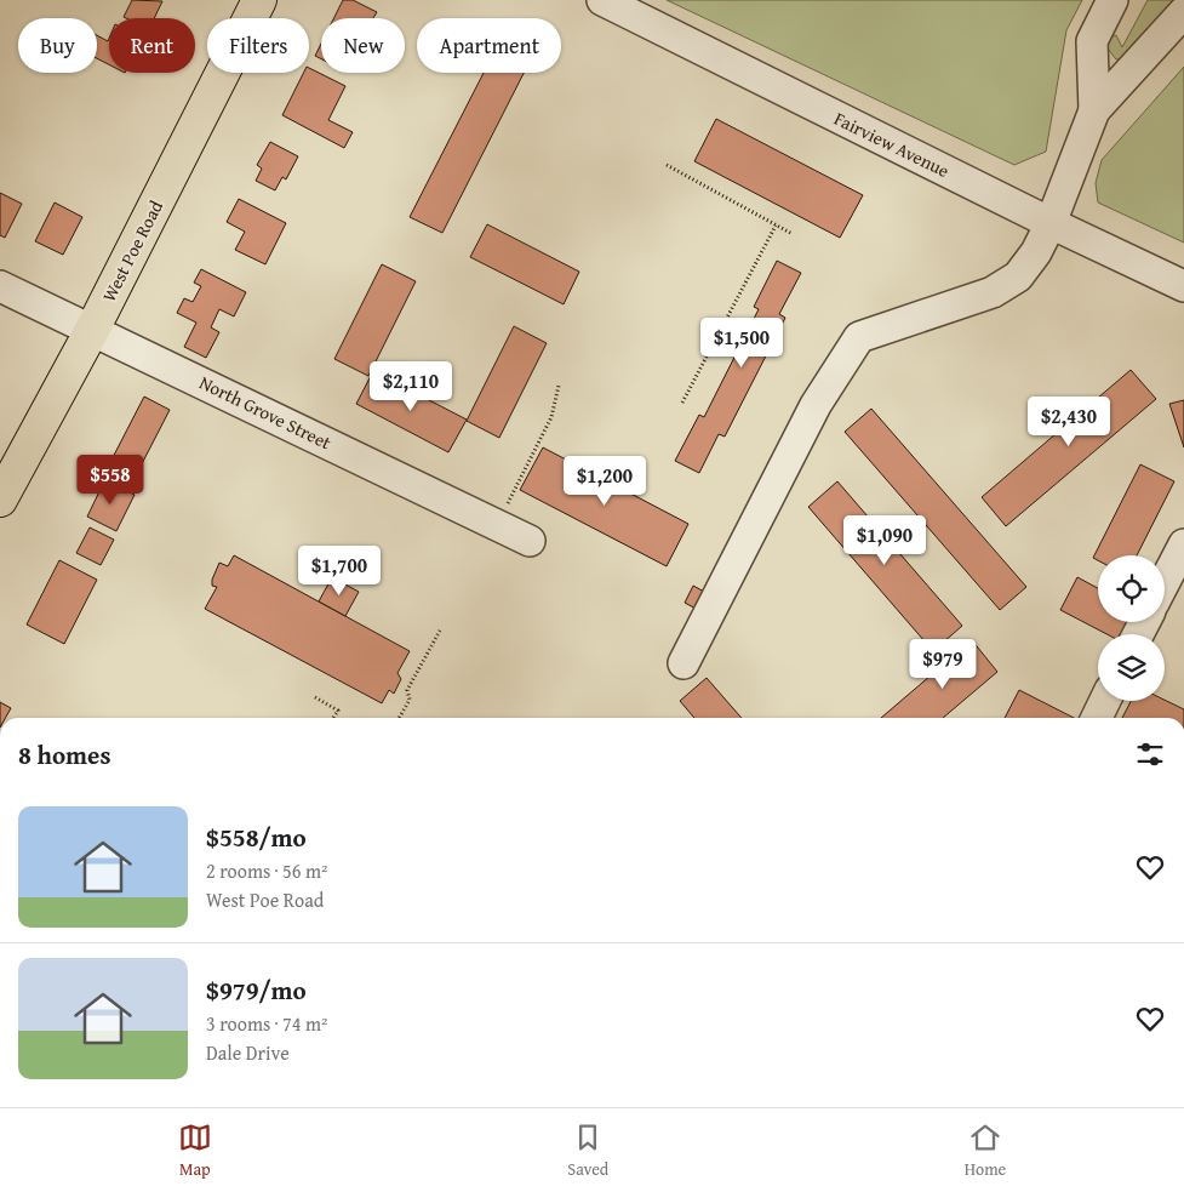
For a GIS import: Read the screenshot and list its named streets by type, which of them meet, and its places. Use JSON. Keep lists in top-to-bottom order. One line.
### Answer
{"streets":{"main road":["West Poe Road"],"street":["Fairview Avenue","North Grove Street"]},"crossings":[["West Poe Road","North Grove Street"]],"page":{"chip":["Buy","Rent","Filters","New","Apartment"],"price":["$1,500","$2,110","$2,430","$558","$1,200","$1,090","$1,700","$979"],"heading":"8 homes","list":[{"name":"$558/mo","note":"2 rooms · 56 m² · West Poe Road"},{"name":"$979/mo","note":"3 rooms · 74 m² · Dale Drive"}],"tabs":["Map","Saved","Home"]}}
